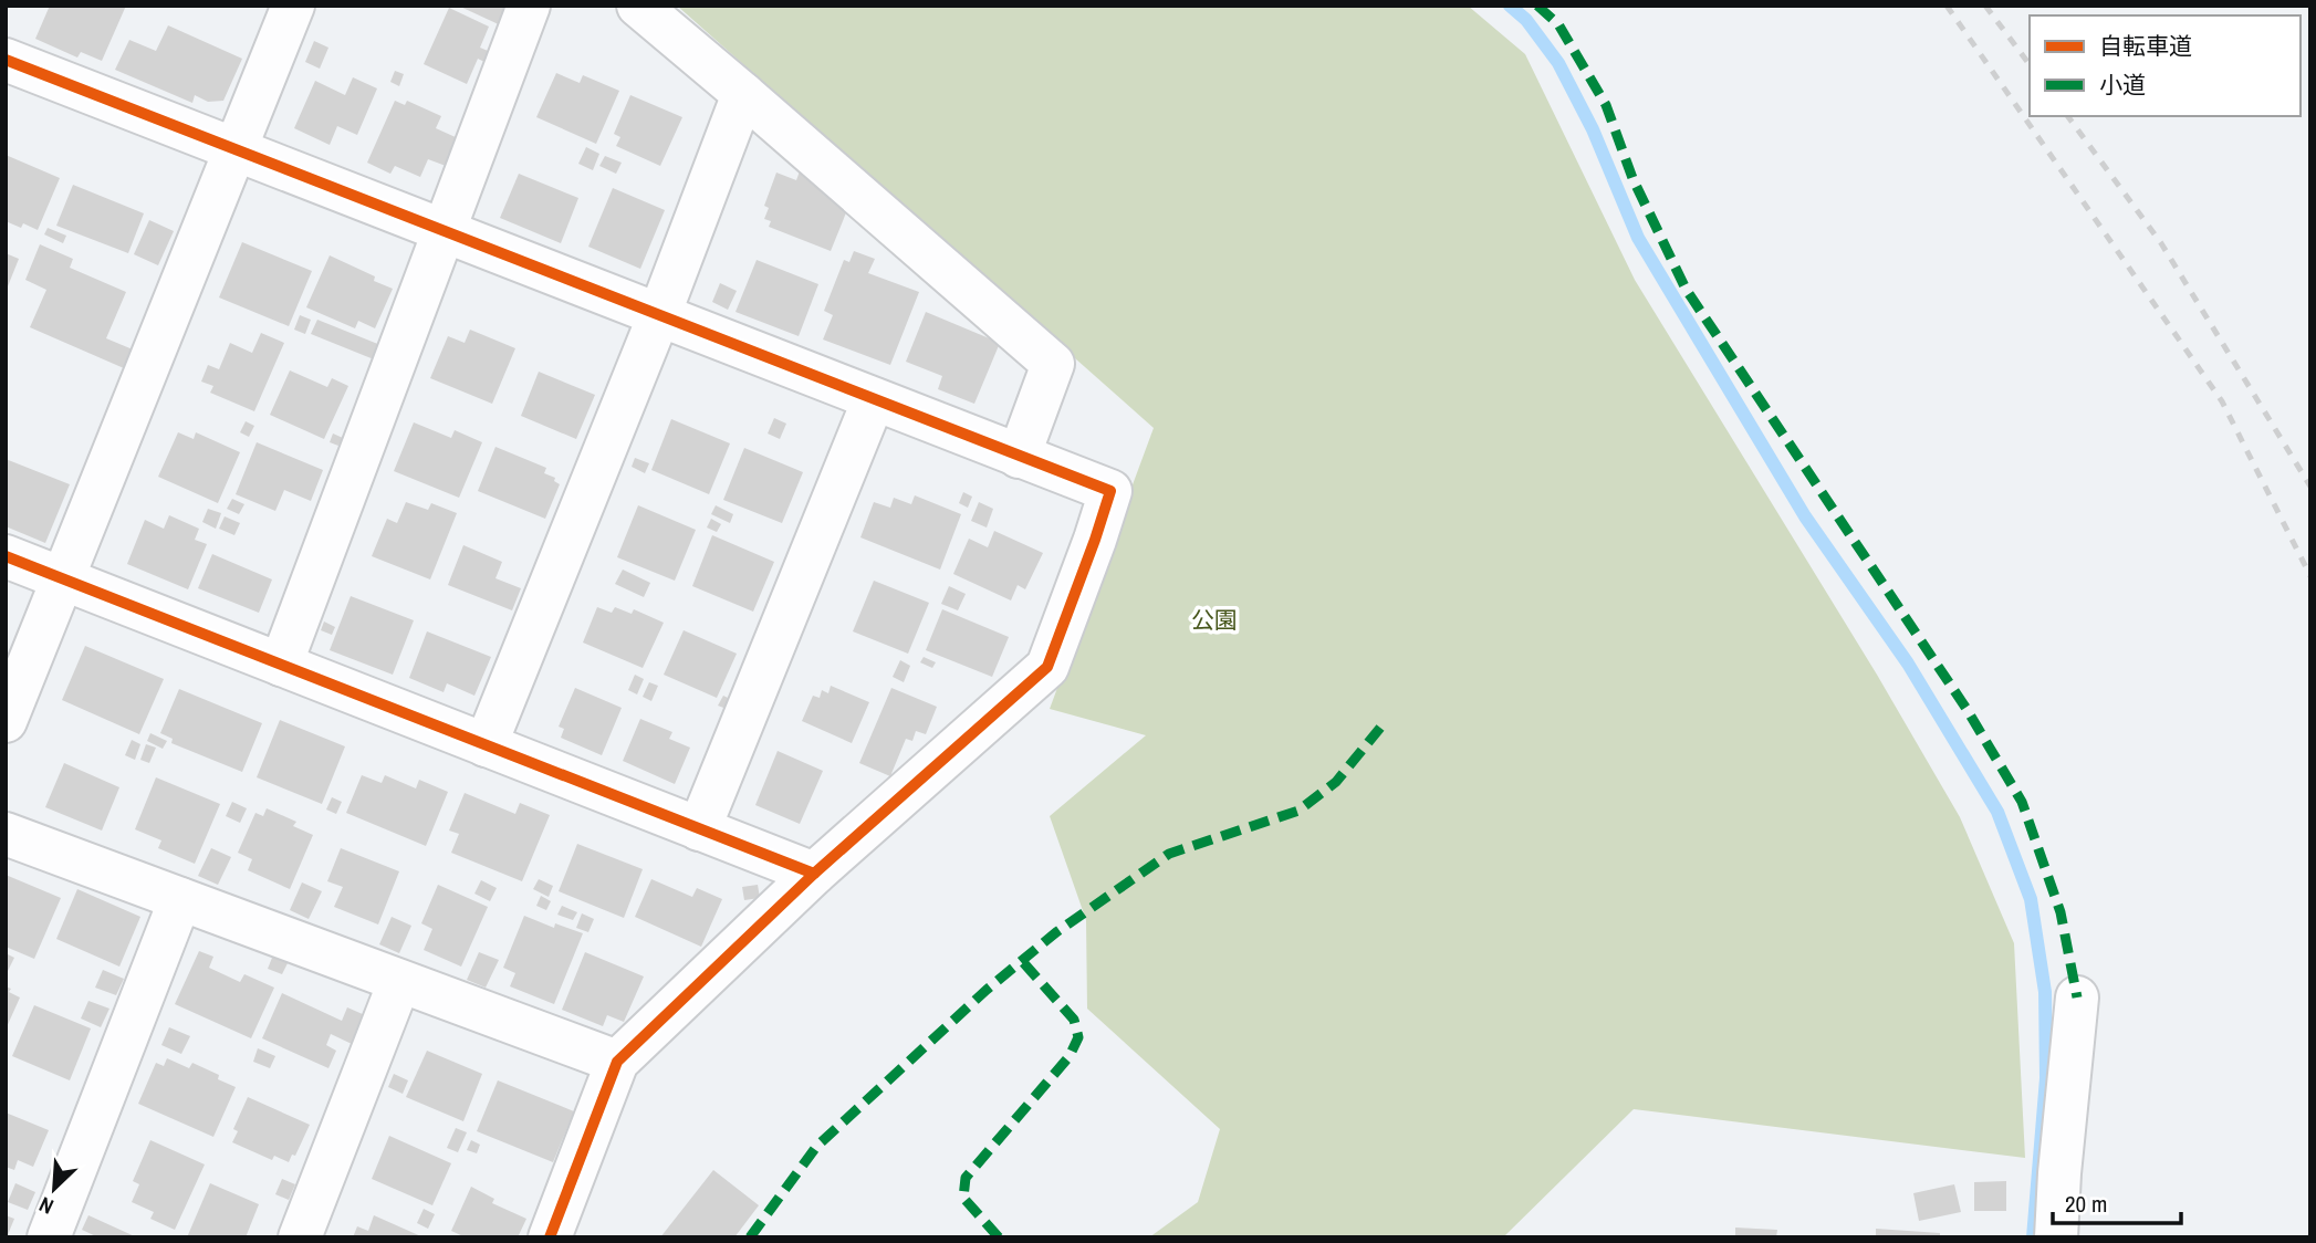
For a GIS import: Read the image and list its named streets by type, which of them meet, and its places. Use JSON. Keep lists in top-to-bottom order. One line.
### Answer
{"parks":["公園"],"legend":["自転車道","小道"],"scale_bar":"20 m","north":"bottom left"}
